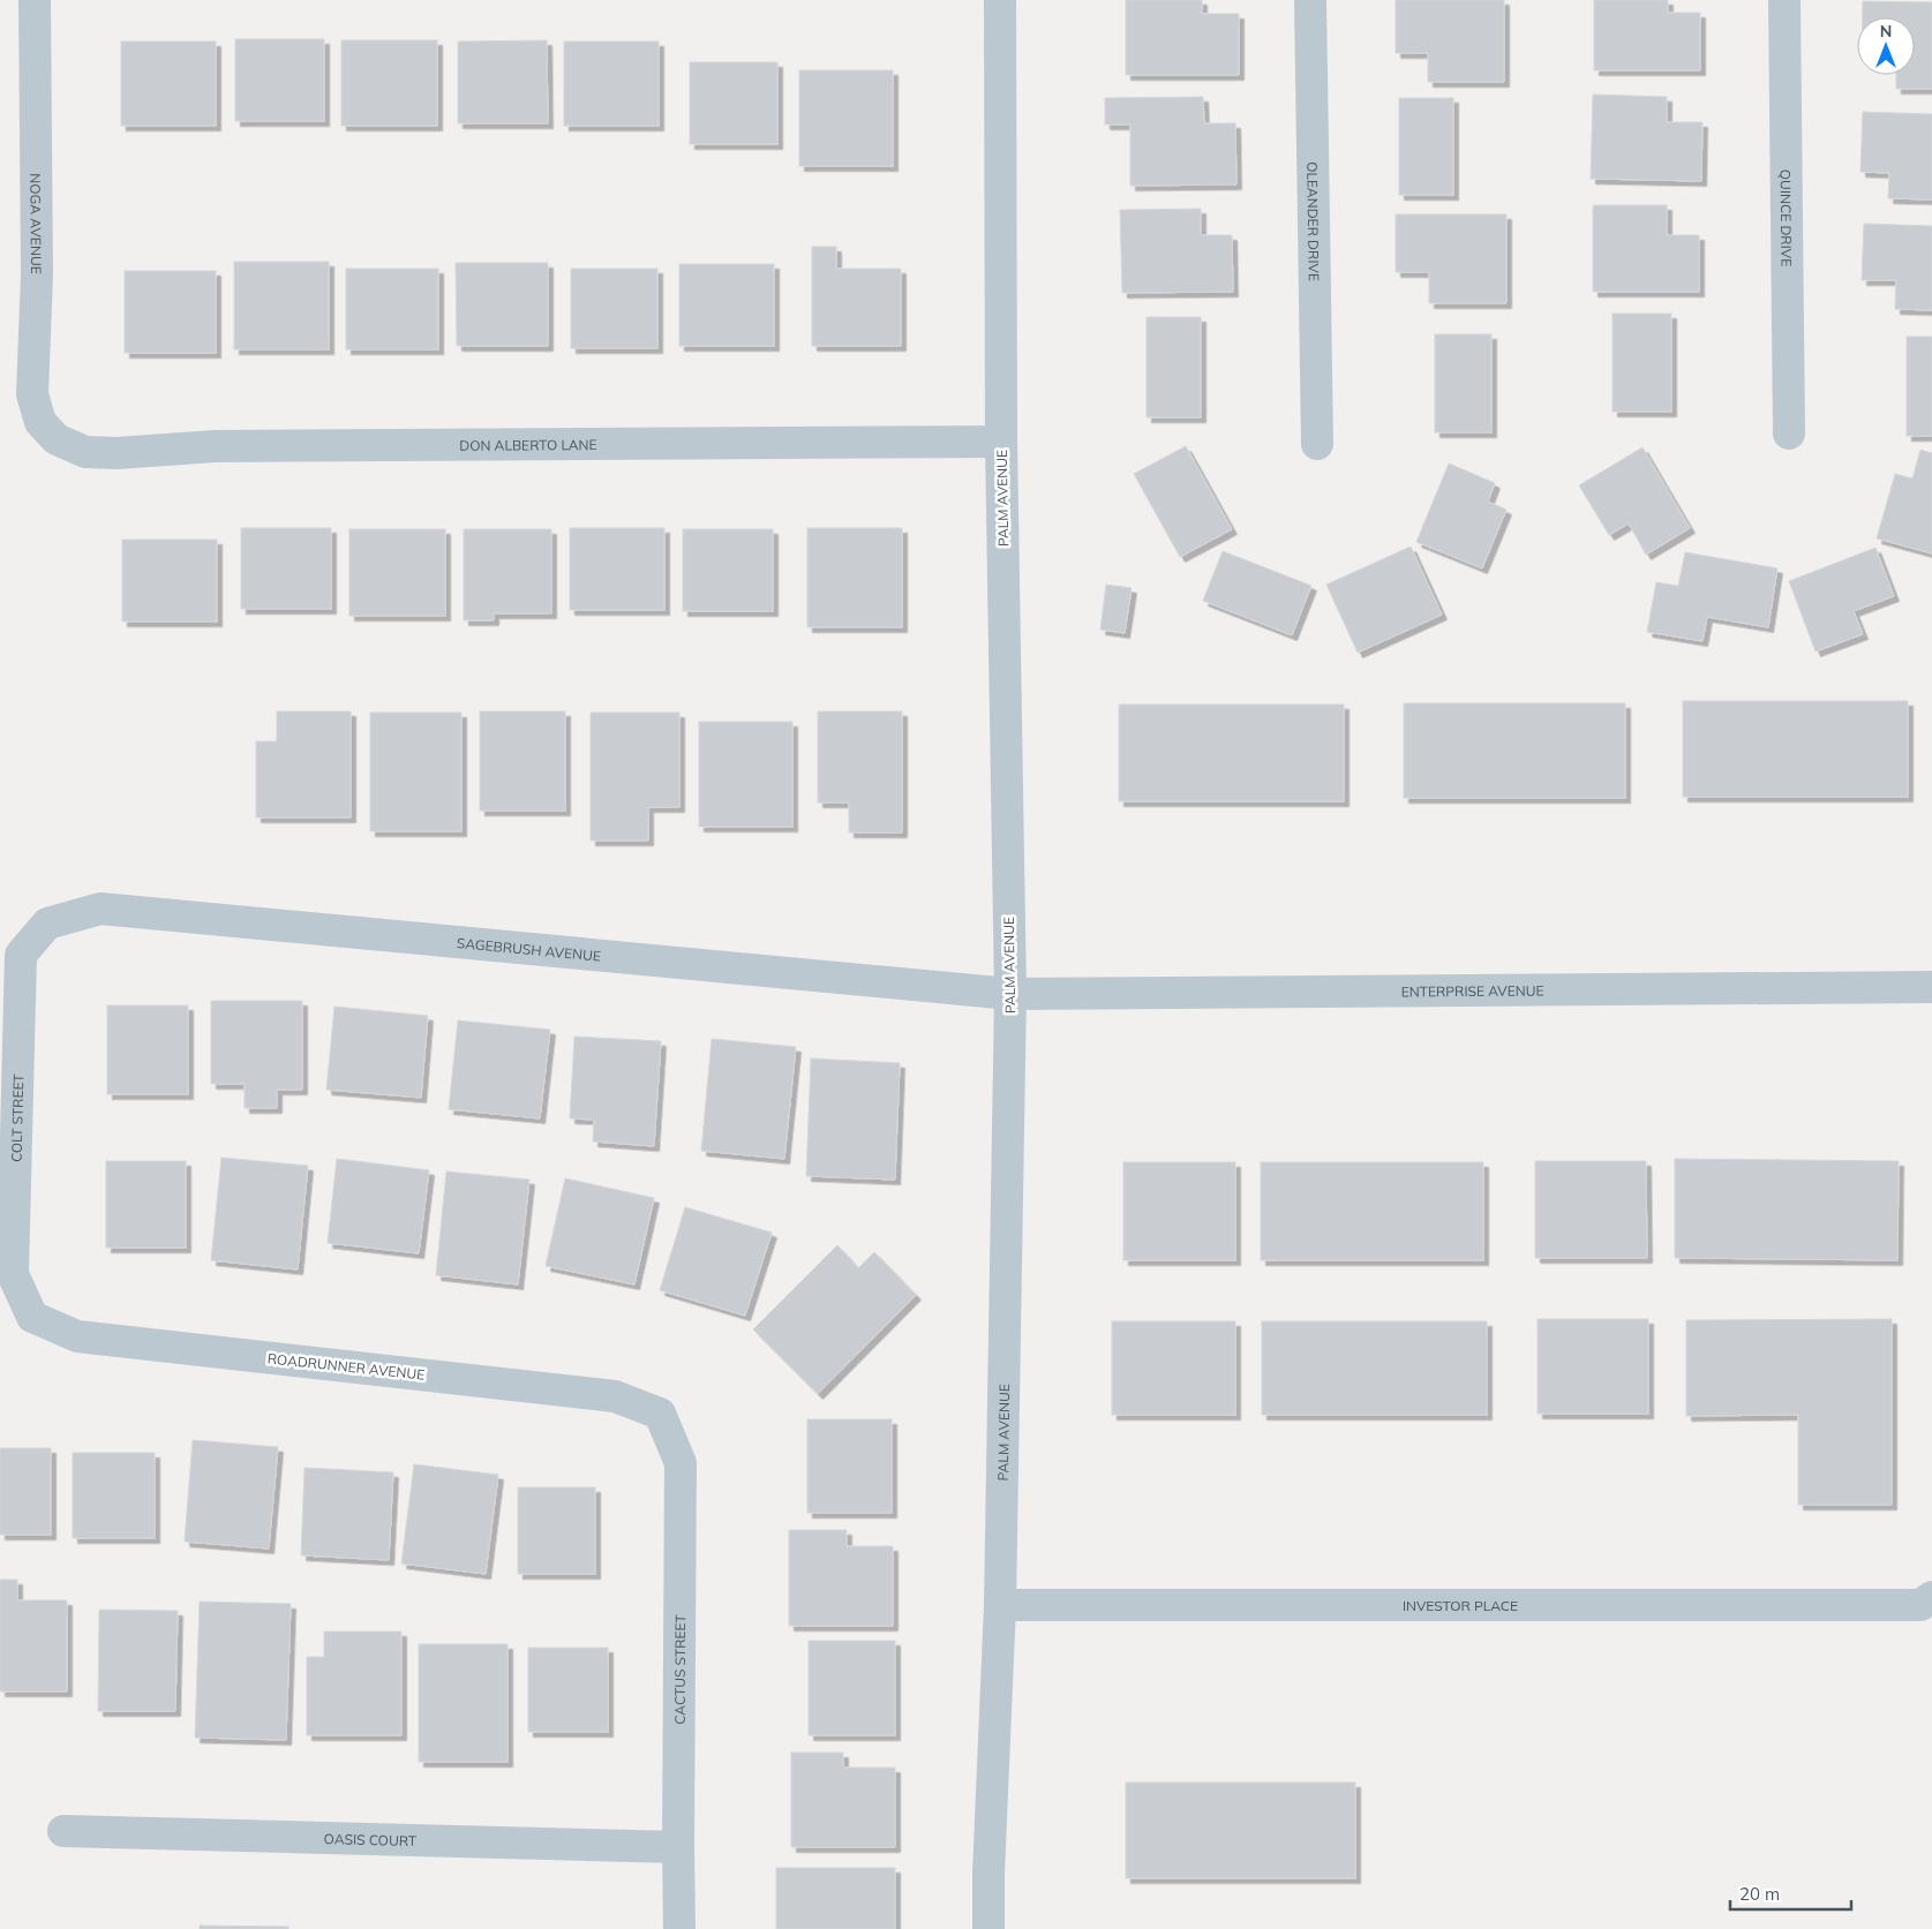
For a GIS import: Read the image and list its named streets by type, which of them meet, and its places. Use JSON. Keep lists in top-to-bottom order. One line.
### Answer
{"streets":{"street":["QUINCE DRIVE","OLEANDER DRIVE","NOGA AVENUE","DON ALBERTO LANE","PALM AVENUE","SAGEBRUSH AVENUE","ENTERPRISE AVENUE","COLT STREET","ROADRUNNER AVENUE","INVESTOR PLACE","CACTUS STREET","OASIS COURT"]},"crossings":[["NOGA AVENUE","DON ALBERTO LANE"],["DON ALBERTO LANE","PALM AVENUE"],["PALM AVENUE","SAGEBRUSH AVENUE"],["PALM AVENUE","ENTERPRISE AVENUE"],["PALM AVENUE","INVESTOR PLACE"],["SAGEBRUSH AVENUE","ENTERPRISE AVENUE"],["SAGEBRUSH AVENUE","COLT STREET"],["COLT STREET","ROADRUNNER AVENUE"],["ROADRUNNER AVENUE","CACTUS STREET"],["CACTUS STREET","OASIS COURT"]],"scale_bar":"20 m","north":"top"}
